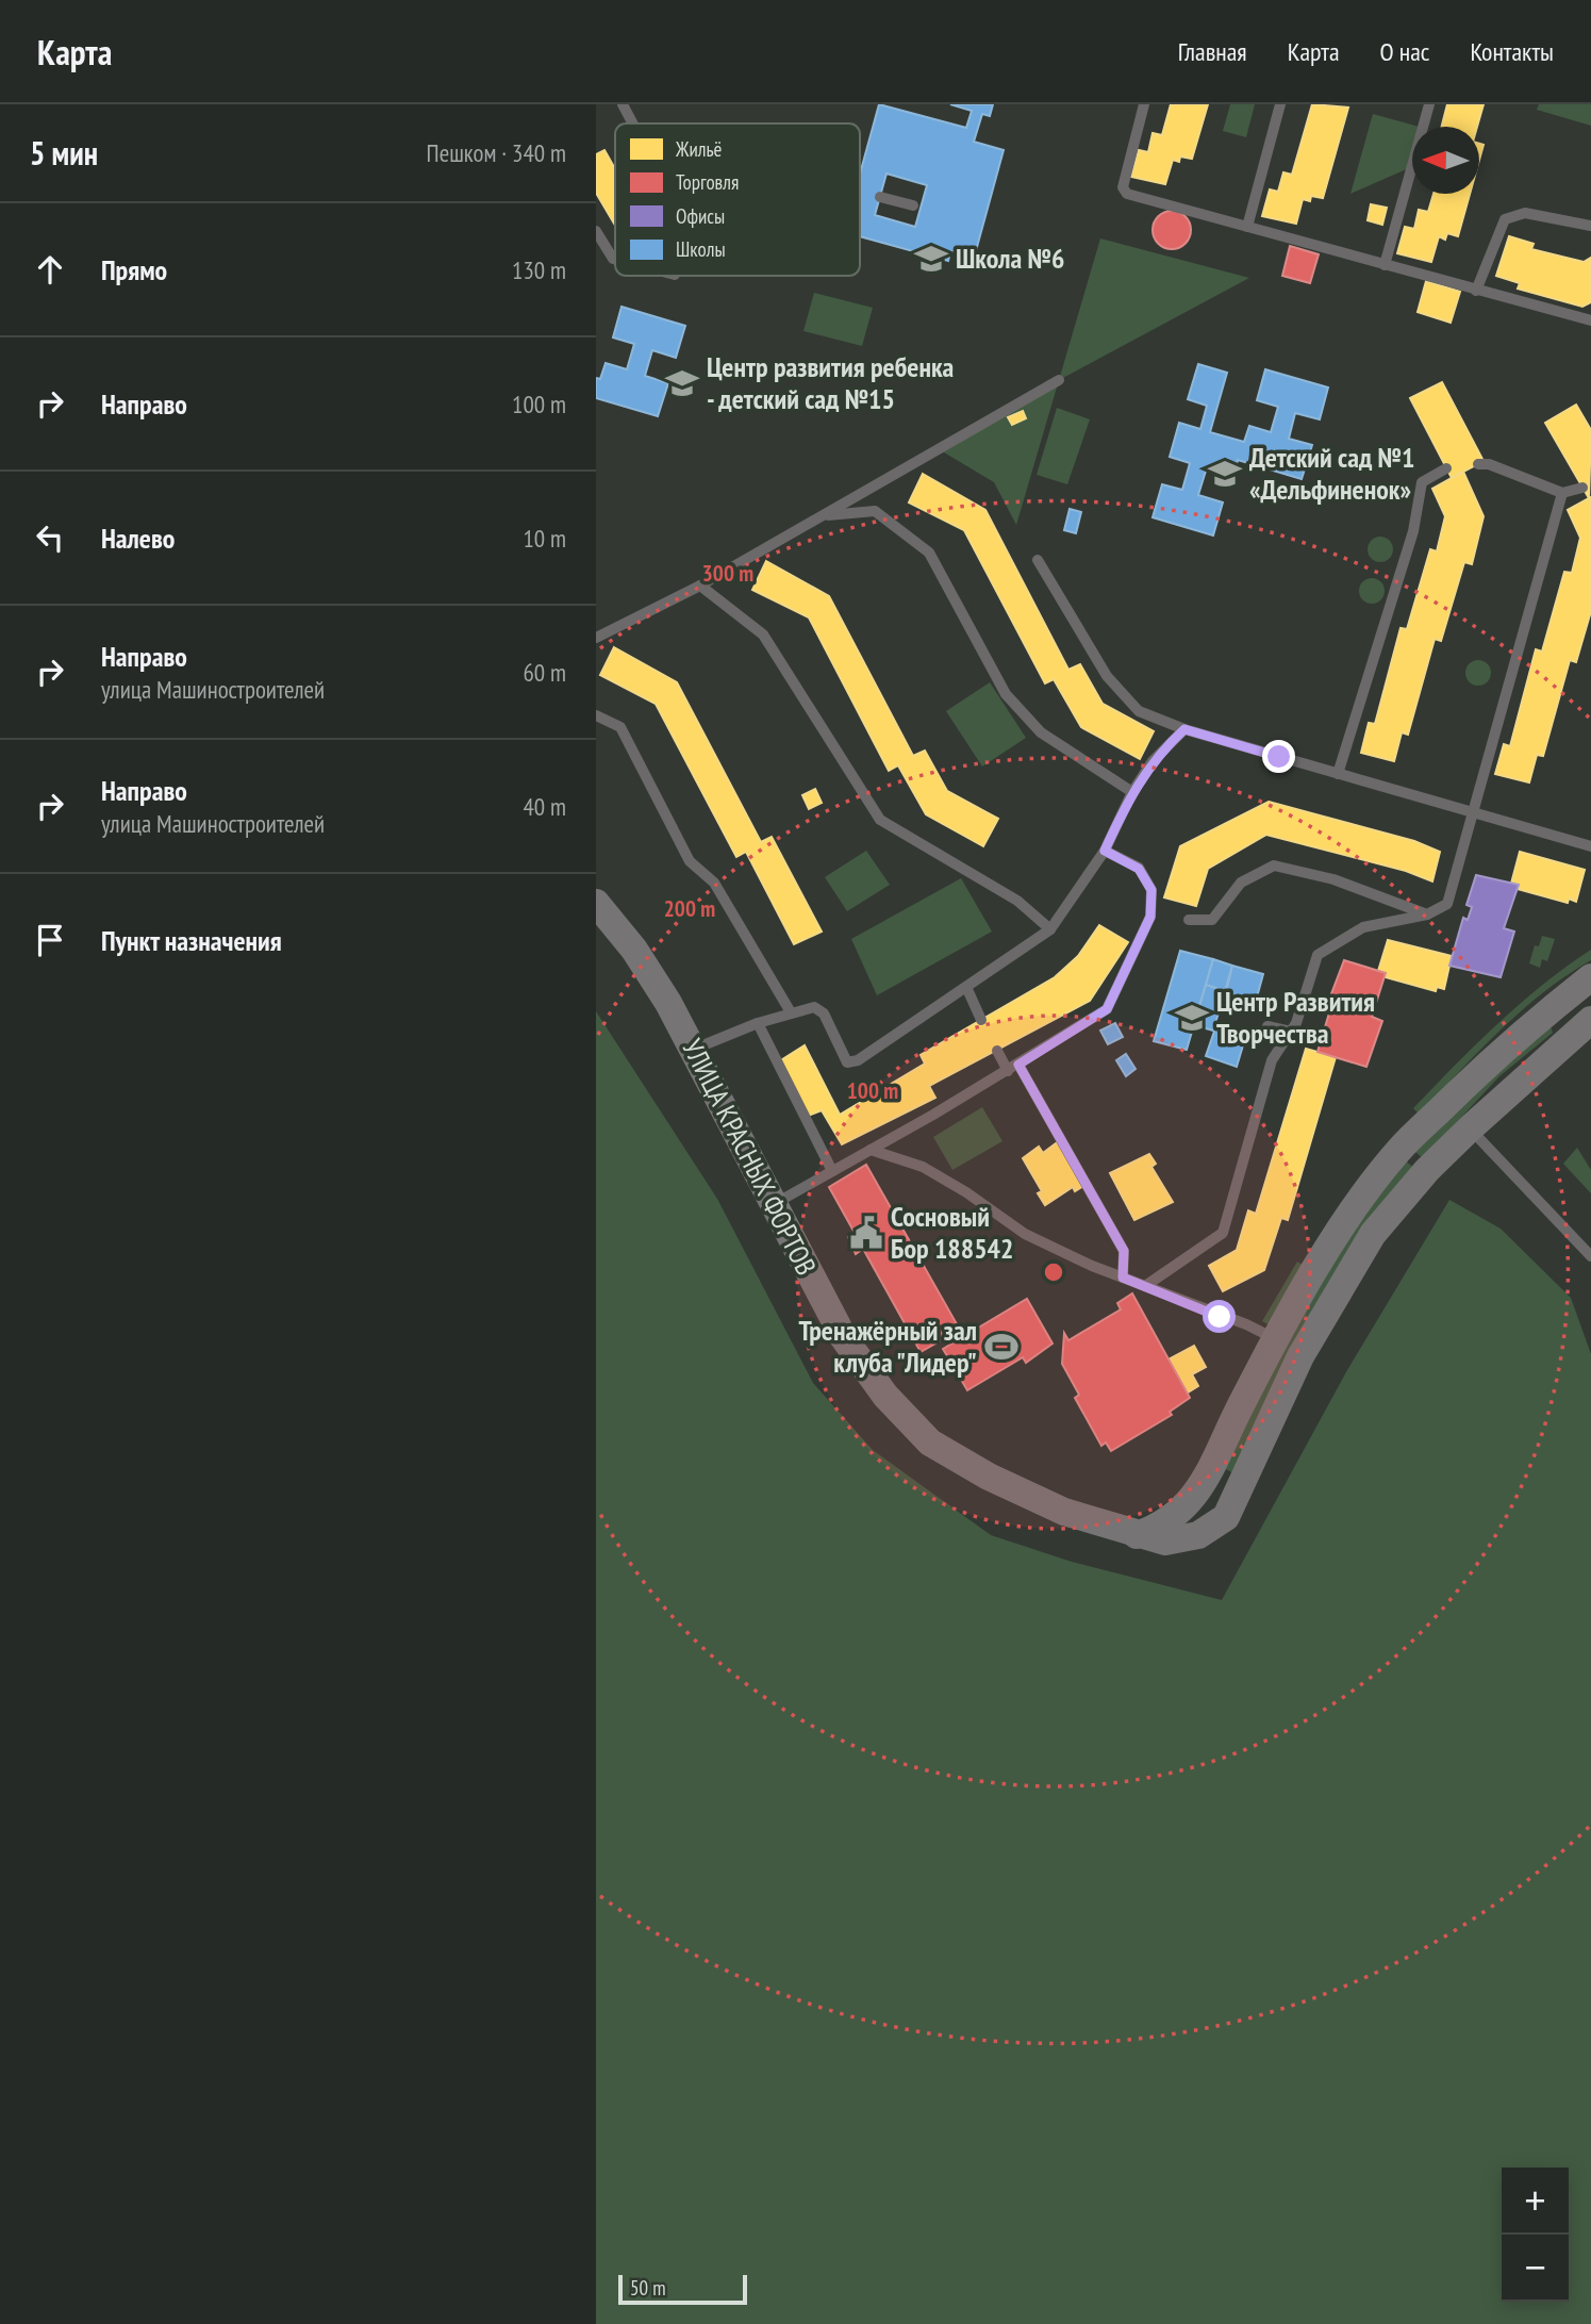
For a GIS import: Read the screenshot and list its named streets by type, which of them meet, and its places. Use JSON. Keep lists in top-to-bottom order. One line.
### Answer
{"streets":{"street":["УЛИЦА КРАСНЫХ ФОРТОВ"]},"places":{"school or university":["Школа №6","Центр развития ребенка - детский сад №15","Детский сад №1 «Дельфиненок»","Центр Развития Творчества"],"public building":["Сосновый Бор 188542"],"sports":["Тренажёрный зал клуба \"Лидер\""]},"legend":["Жильё","Торговля","Офисы","Школы"],"scale_bar":"50 m","north":"left","page":{"header":"Карта","nav":["Главная","Карта","О нас","Контакты"],"heading":["5 мин","Пешком · 340 m"],"list":[["Прямо","130 m"],["Направо","100 m"],["Налево","10 m"],["Направо","улица Машиностроителей","60 m"],["Направо","улица Машиностроителей","40 m"],"Пункт назначения"],"map_buttons":["+","−"],"scale":"50 m"},"rings":["300 m","200 m","100 m"]}
